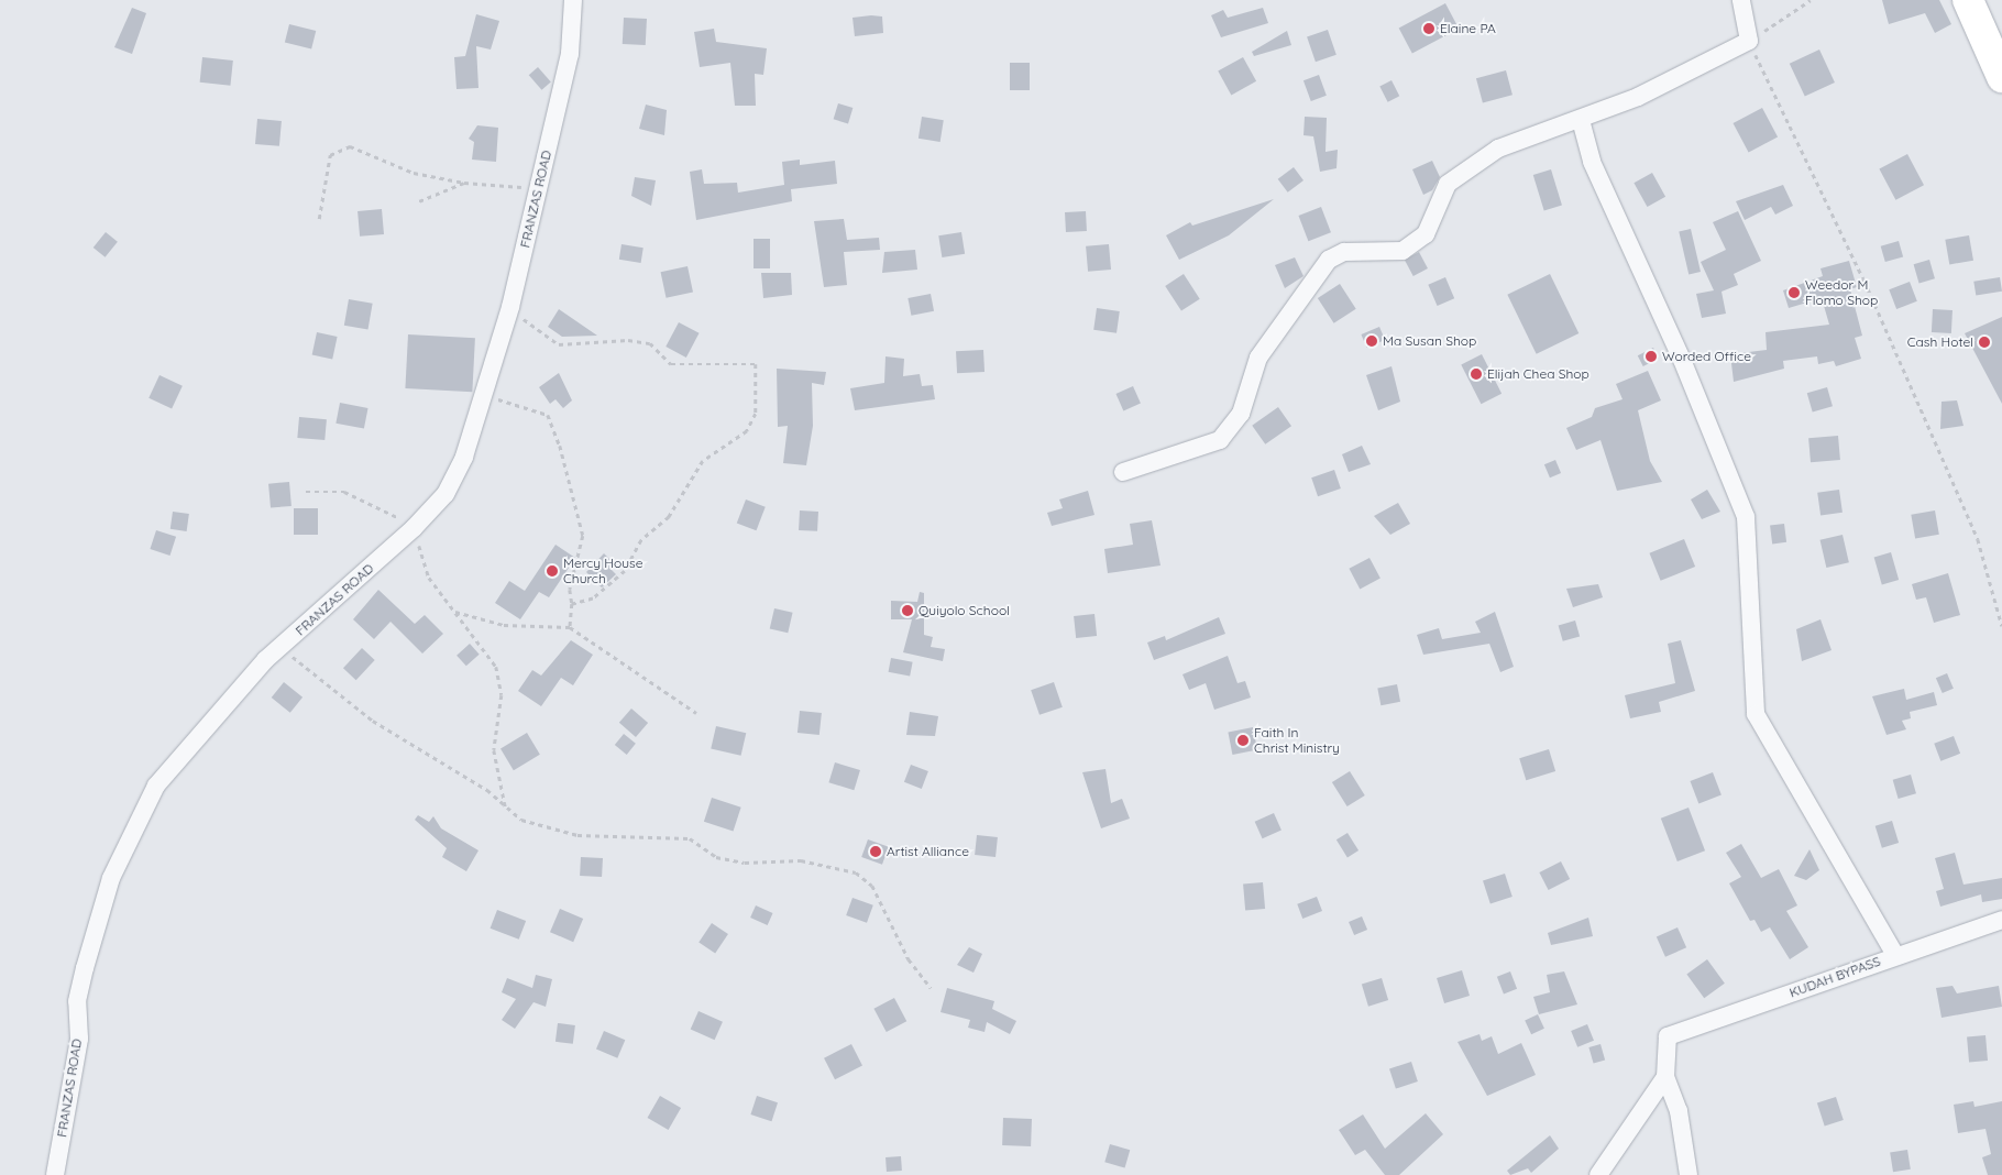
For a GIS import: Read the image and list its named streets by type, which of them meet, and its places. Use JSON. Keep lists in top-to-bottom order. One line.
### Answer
{"streets":{"street":["FRANZAS ROAD","KUDAH BYPASS"]},"places":["Elaine PA","Weedor M Flomo Shop","Ma Susan Shop","Cash Hotel","Worded Office","Elijah Chea Shop","Mercy House Church","Quiyolo School","Faith In Christ Ministry","Artist Alliance"]}
